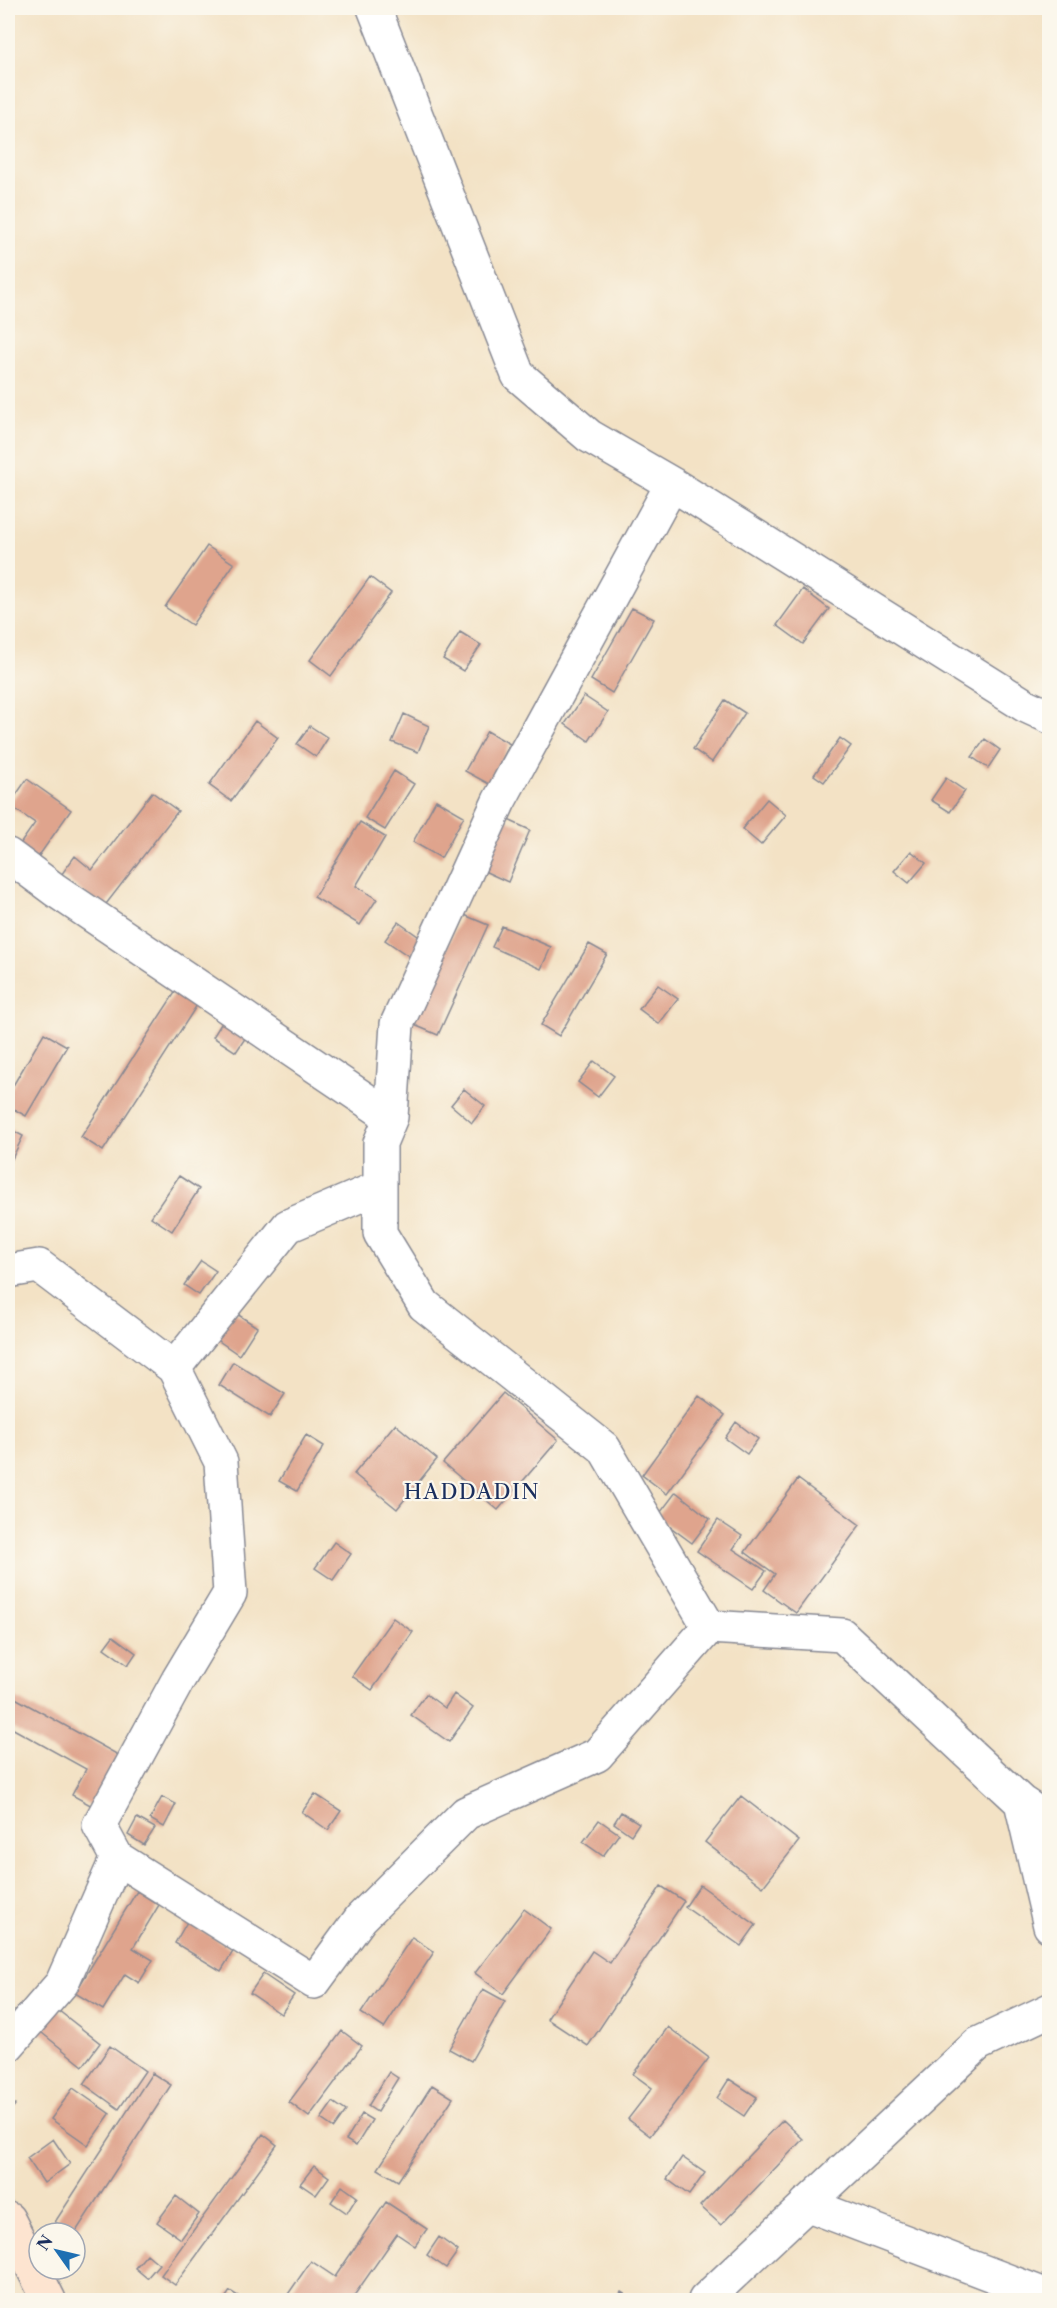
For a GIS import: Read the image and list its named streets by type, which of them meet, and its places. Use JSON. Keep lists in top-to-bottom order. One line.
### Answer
{"districts":["HADDADIN"],"north":"top left"}
